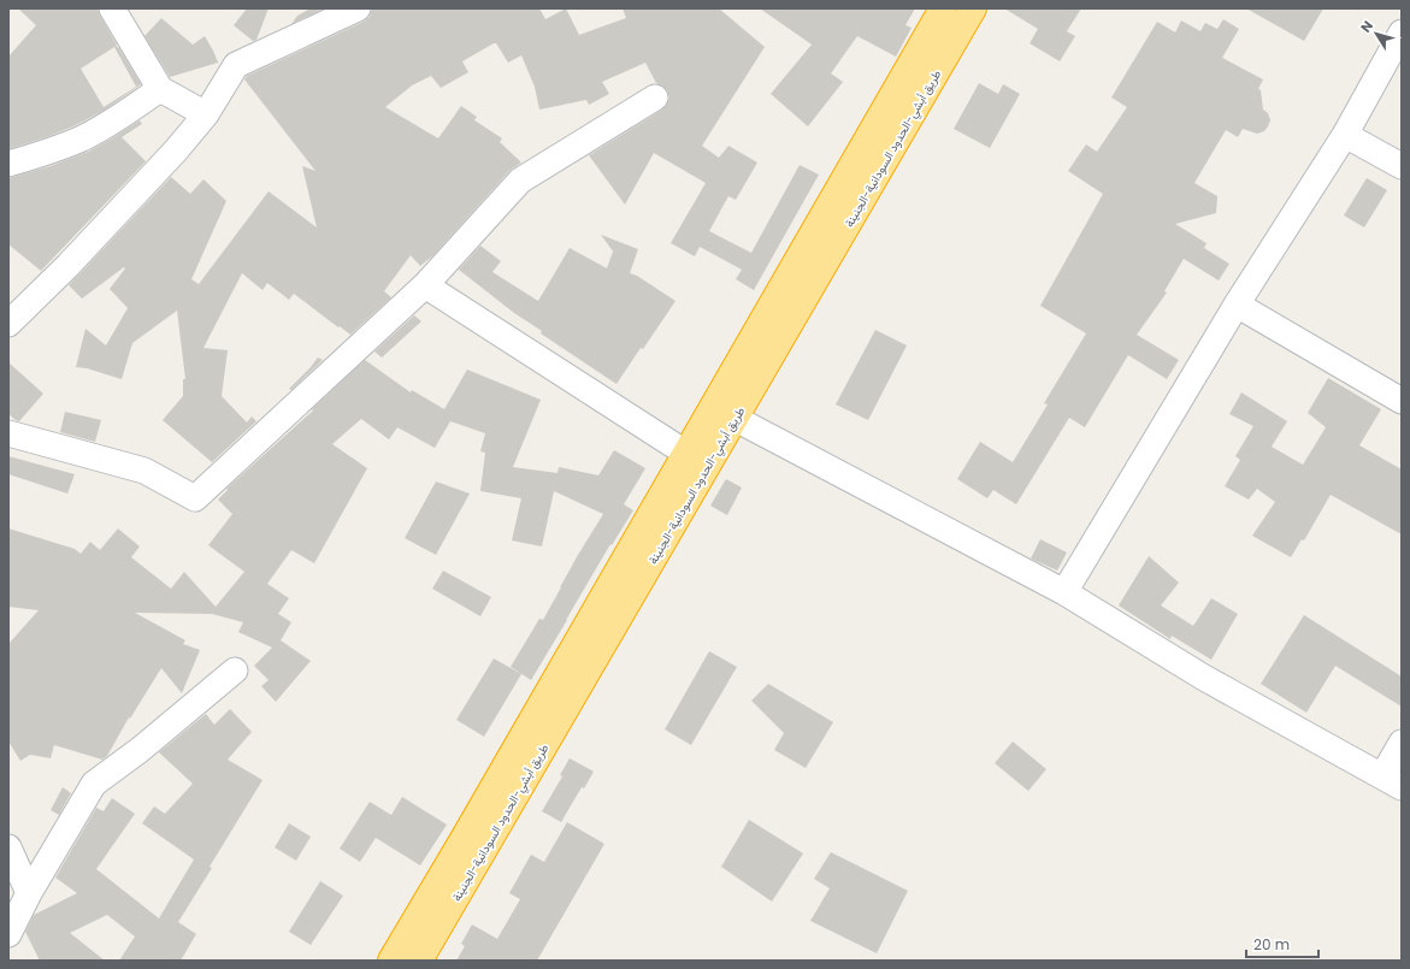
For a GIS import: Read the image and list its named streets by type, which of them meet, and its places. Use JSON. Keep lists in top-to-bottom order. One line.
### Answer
{"streets":{"highway":["طريق أبشي-الحدود السودانية-الجنينة"]},"scale_bar":"20 m","north":"top left"}
